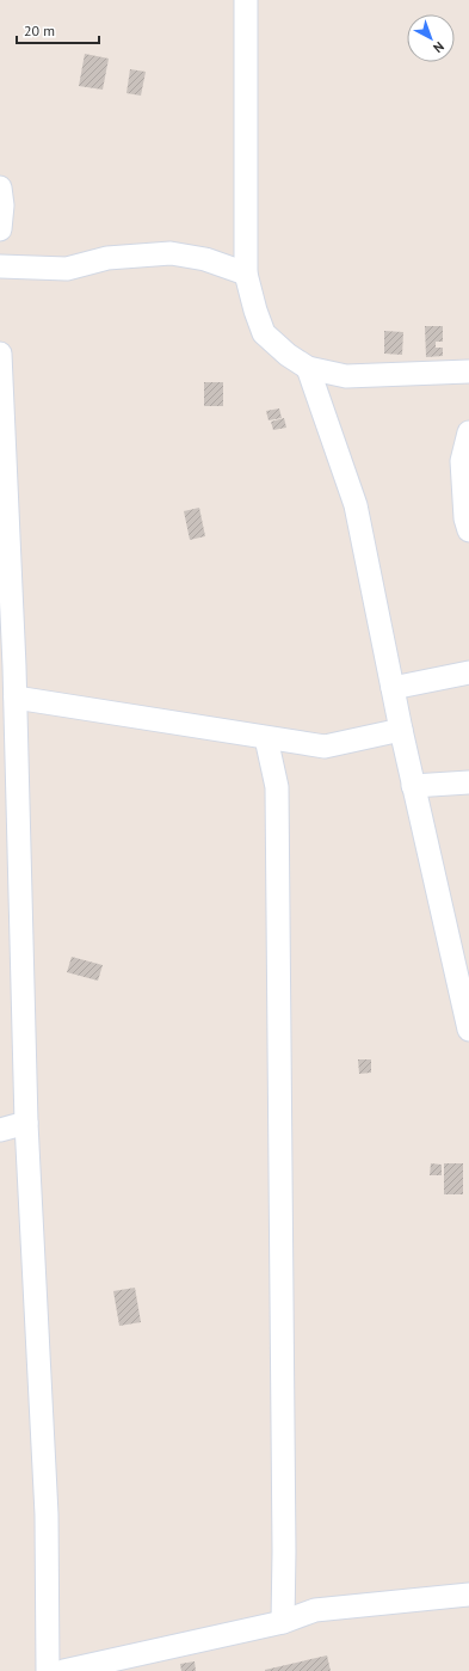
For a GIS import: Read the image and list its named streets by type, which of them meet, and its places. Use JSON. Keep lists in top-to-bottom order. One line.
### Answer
{"scale_bar":"20 m","north":"bottom right"}
